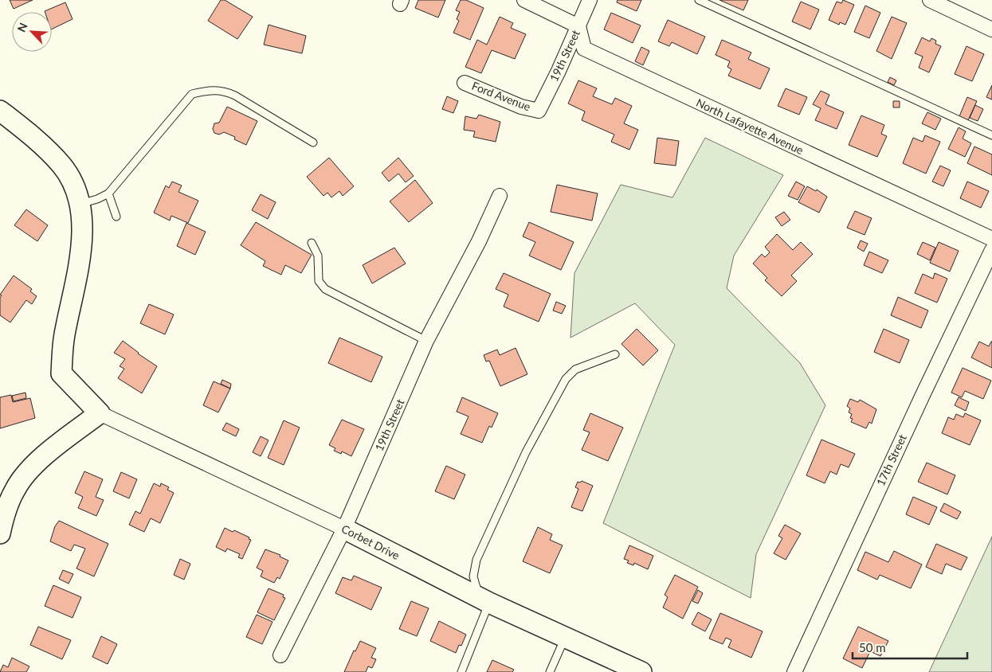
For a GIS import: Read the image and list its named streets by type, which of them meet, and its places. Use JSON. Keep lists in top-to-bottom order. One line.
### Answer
{"streets":{"street":["19th Street","Ford Avenue","North Lafayette Avenue","17th Street","Corbet Drive"]},"crossings":[["19th Street","Ford Avenue"],["19th Street","North Lafayette Avenue"],["19th Street","Corbet Drive"]],"scale_bar":"50 m","north":"top left"}
